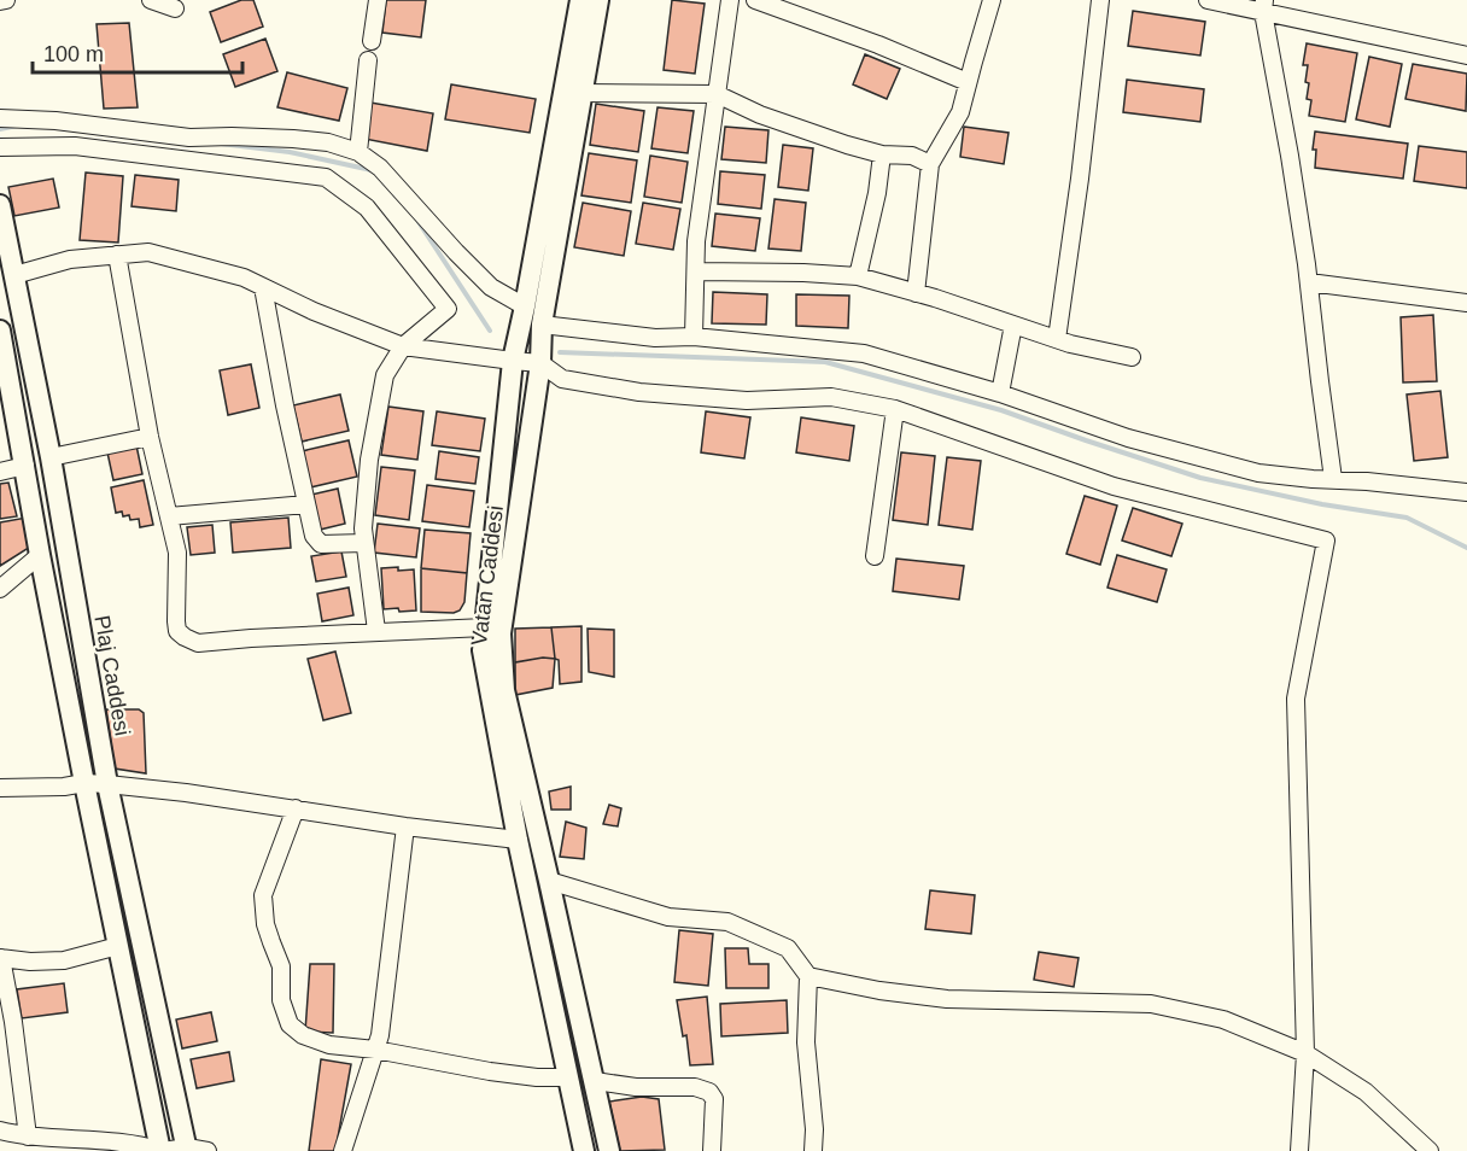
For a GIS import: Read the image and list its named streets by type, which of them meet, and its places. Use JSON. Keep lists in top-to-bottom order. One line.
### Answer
{"streets":{"main road":["Vatan Caddesi","Plaj Caddesi"]},"scale_bar":"100 m"}
